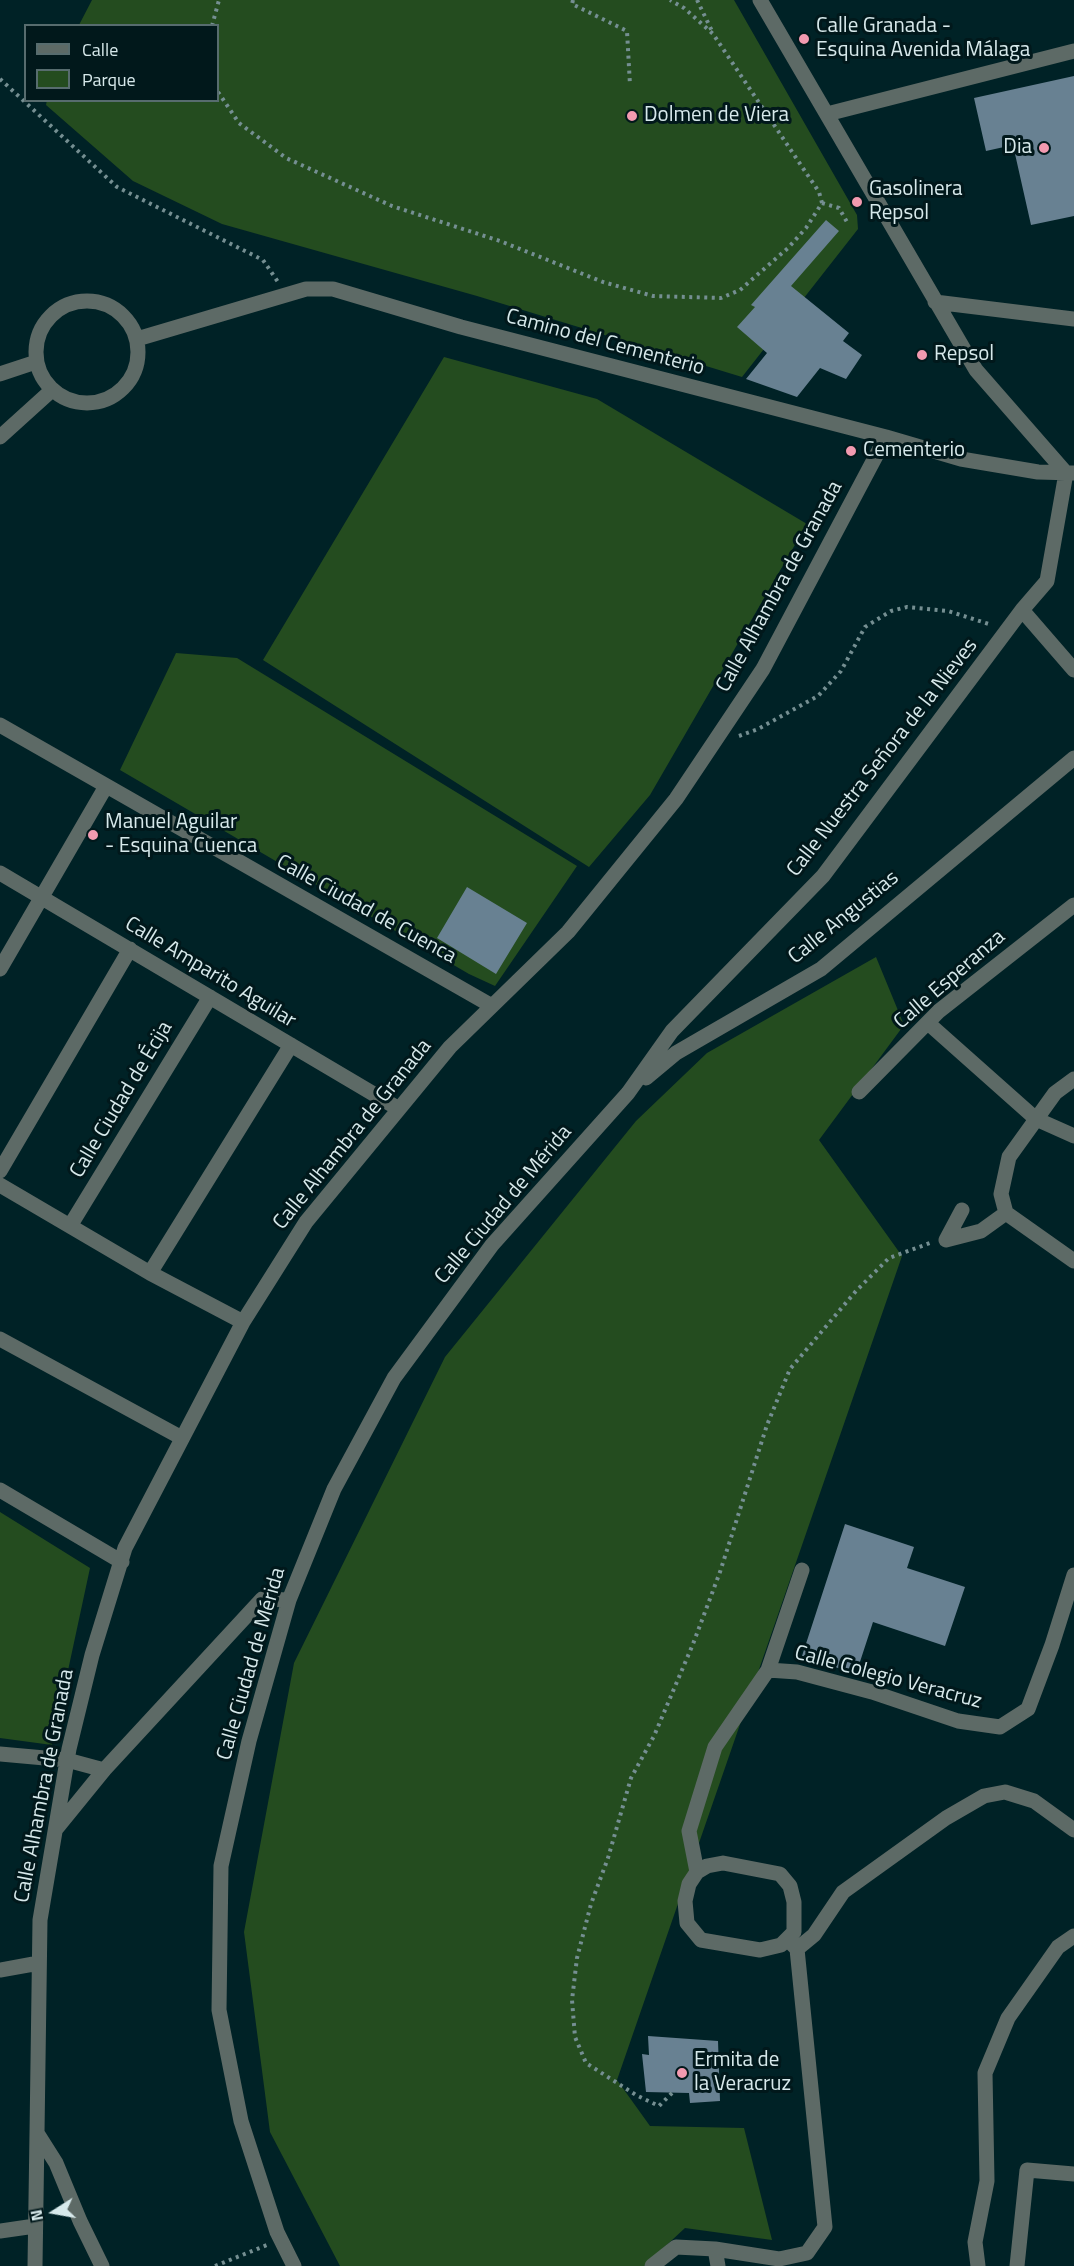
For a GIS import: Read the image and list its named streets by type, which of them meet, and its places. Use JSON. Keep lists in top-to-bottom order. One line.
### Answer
{"streets":{"street":["Camino del Cementerio","Calle Alhambra de Granada","Calle Nuestra Señora de la Nieves","Calle Ciudad de Cuenca","Calle Angustias","Calle Amparito Aguilar","Calle Esperanza","Calle Ciudad de Écija","Calle Ciudad de Mérida","Calle Colegio Veracruz"]},"crossings":[["Camino del Cementerio","Calle Alhambra de Granada"],["Camino del Cementerio","Calle Nuestra Señora de la Nieves"],["Calle Alhambra de Granada","Calle Ciudad de Cuenca"],["Calle Alhambra de Granada","Calle Amparito Aguilar"],["Calle Nuestra Señora de la Nieves","Calle Angustias"],["Calle Nuestra Señora de la Nieves","Calle Ciudad de Mérida"],["Calle Angustias","Calle Ciudad de Mérida"],["Calle Amparito Aguilar","Calle Ciudad de Écija"]],"places":["Calle Granada - Esquina Avenida Málaga","Dolmen de Viera","Dia","Gasolinera Repsol","Repsol","Cementerio","Manuel Aguilar - Esquina Cuenca","Ermita de la Veracruz"],"legend":["Calle","Parque"],"north":"left"}
